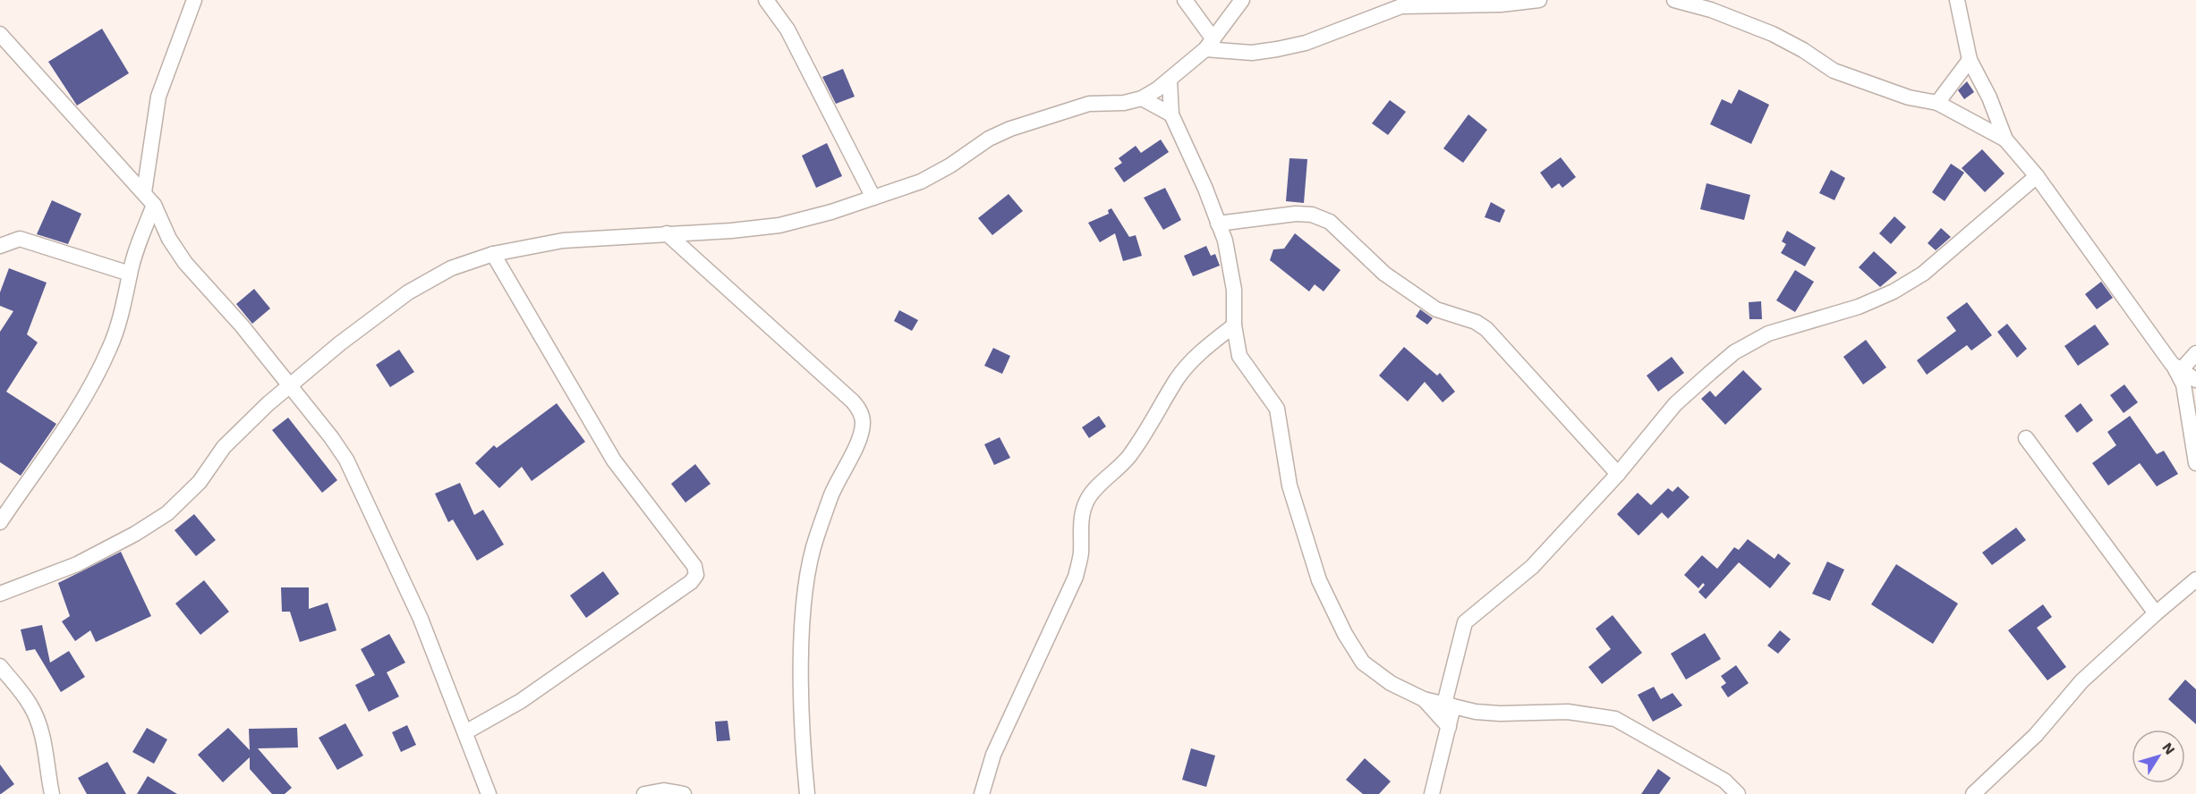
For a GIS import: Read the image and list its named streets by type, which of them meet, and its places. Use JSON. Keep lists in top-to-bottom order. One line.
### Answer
{"north":"top right"}
